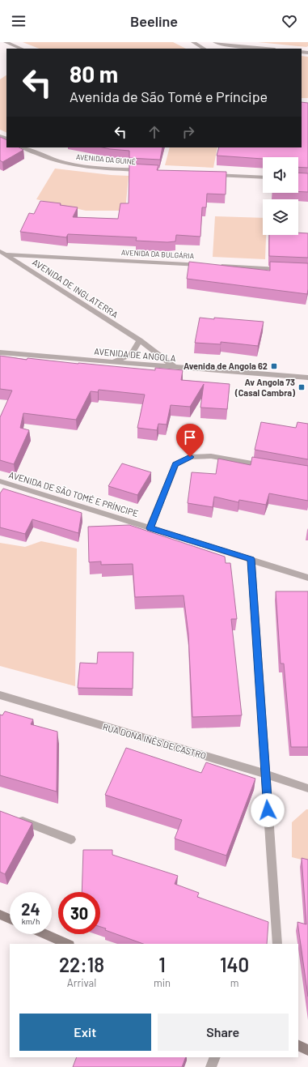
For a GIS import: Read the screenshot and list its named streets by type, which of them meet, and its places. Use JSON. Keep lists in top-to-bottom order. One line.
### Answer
{"streets":{"street":["AVENIDA DA GUINÉ","AVENIDA DA BULGÁRIA","AVENIDA DE INGLATERRA","AVENIDA DE ANGOLA","AVENIDA DE SÃO TOMÉ E PRÍNCIPE","RUA DONA INÊS DE CASTRO"]},"crossings":[["AVENIDA DA BULGÁRIA","AVENIDA DE INGLATERRA"],["AVENIDA DE INGLATERRA","AVENIDA DE ANGOLA"]],"places":{"transit":["Avenida de Angola 62","Av Angola 73 (Casal Cambra)"]},"page":{"header":"Beeline","turn":["80 m","Avenida de São Tomé e Príncipe"],"speed":"24 km/h","limit":"30","eta":["22:18","Arrival","1","min","140","m"],"buttons":["Exit","Share"]}}
